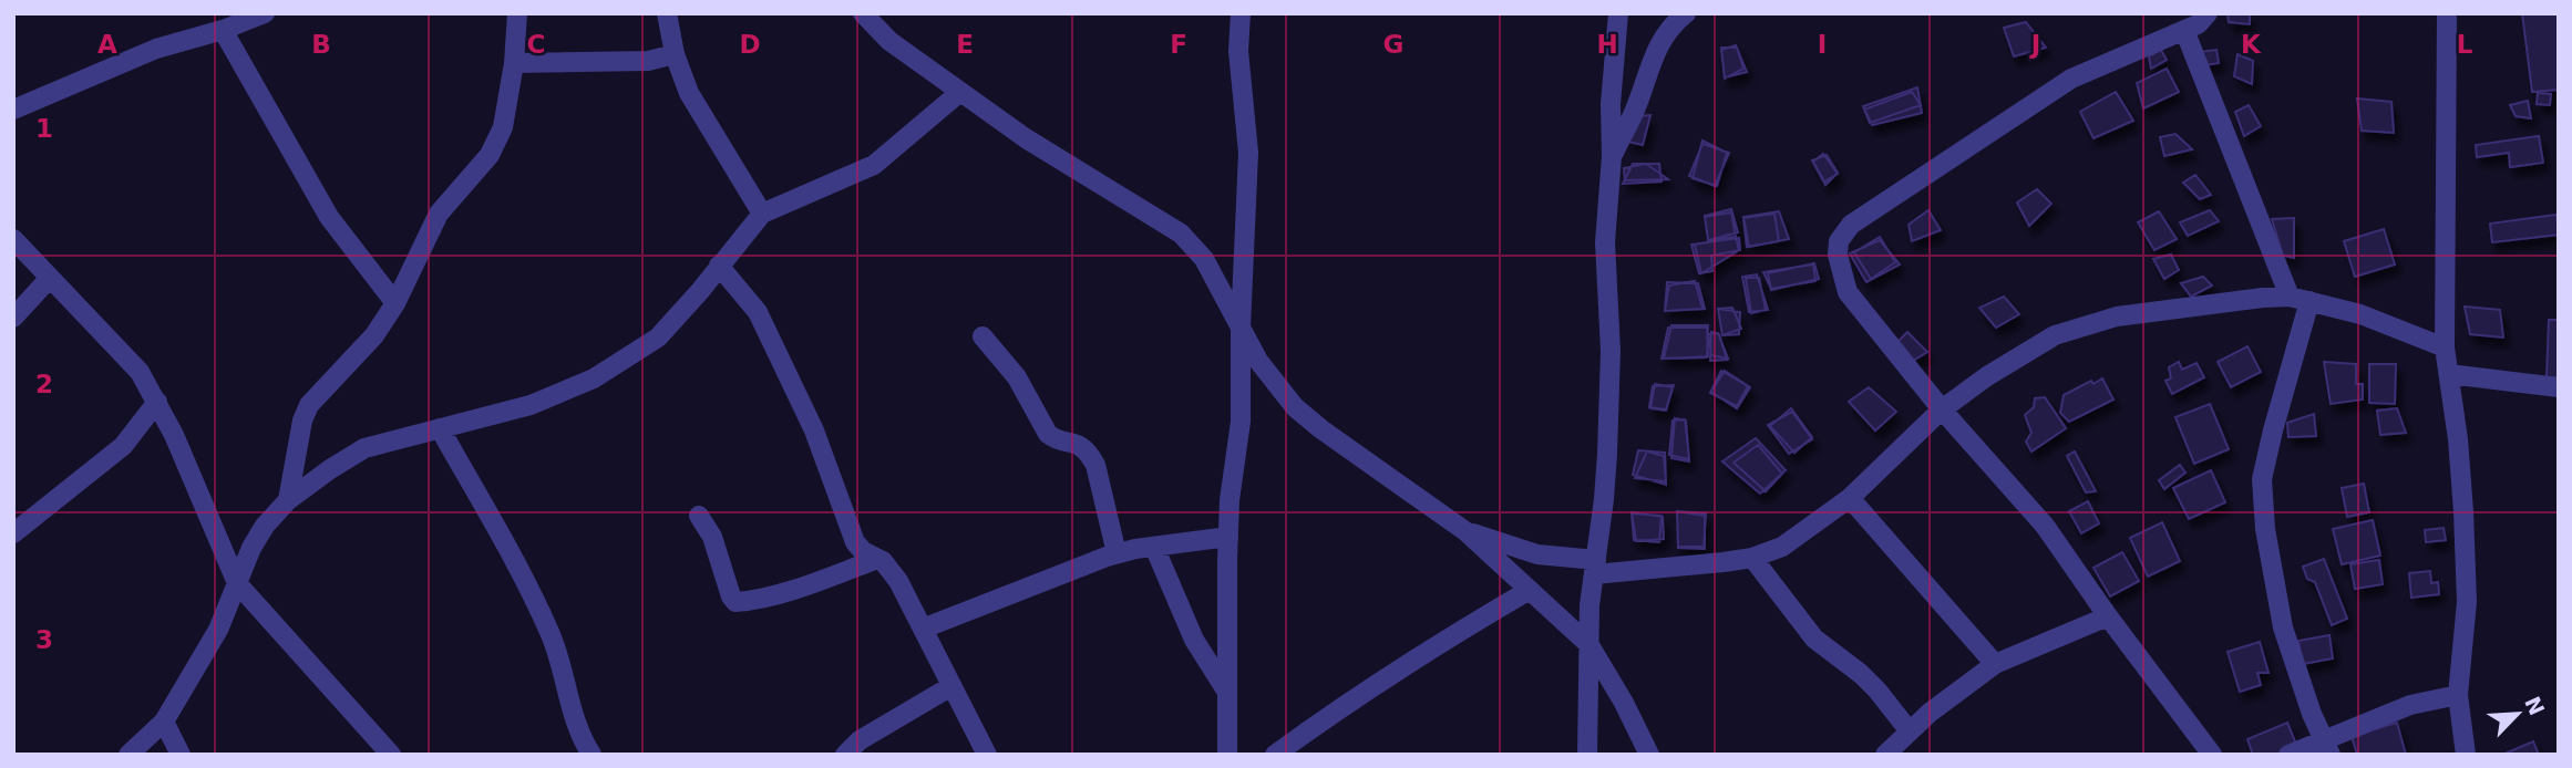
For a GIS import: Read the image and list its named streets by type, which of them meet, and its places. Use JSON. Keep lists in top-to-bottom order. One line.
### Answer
{"north":"top right","grid":{"columns":["A","B","C","D","E","F","G","H","I","J","K","L"],"rows":["1","2","3"]}}
